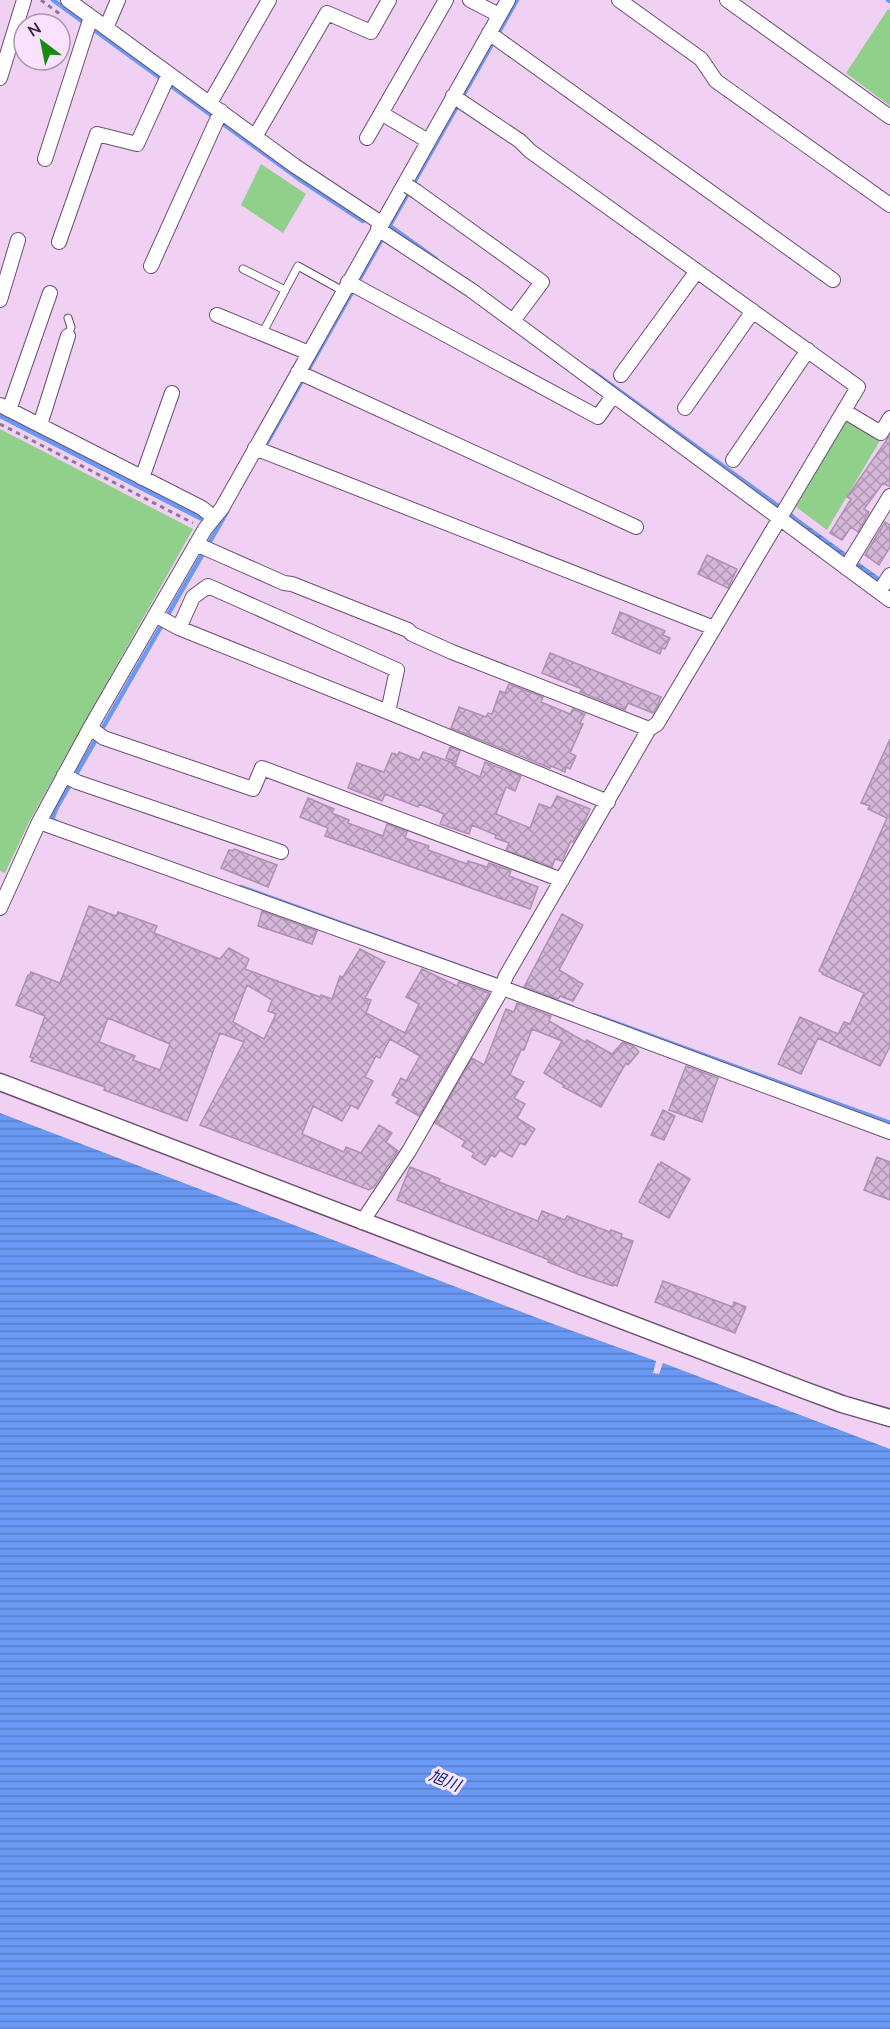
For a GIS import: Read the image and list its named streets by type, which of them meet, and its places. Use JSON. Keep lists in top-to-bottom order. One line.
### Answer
{"water":["旭川"],"north":"top left"}
